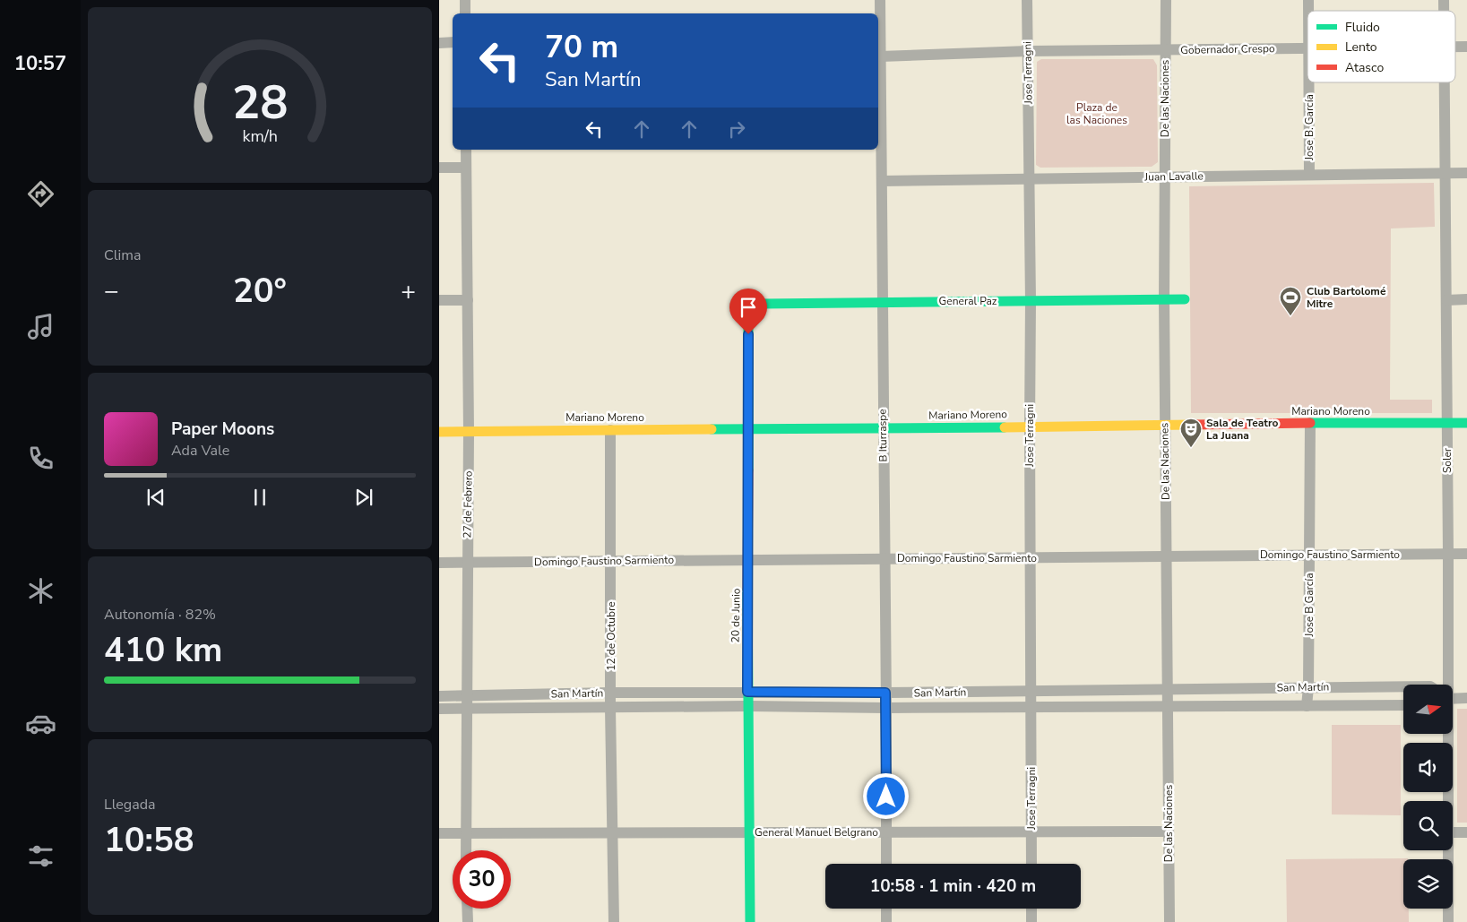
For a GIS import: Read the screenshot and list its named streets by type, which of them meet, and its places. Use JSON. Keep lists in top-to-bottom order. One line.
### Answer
{"streets":{"street":["Gobernador Crespo","Jose Terragni","De las Naciones","Jose B. García","Juan Lavalle","General Paz","Mariano Moreno","B Iturraspe","Soler","27 de Febrero","Domingo Faustino Sarmiento","Jose B García","20 de Junio","12 de Octubre","San Martín","General Manuel Belgrano"]},"crossings":[["Gobernador Crespo","Jose Terragni"],["Gobernador Crespo","De las Naciones"],["Gobernador Crespo","B Iturraspe"],["Jose Terragni","Juan Lavalle"],["Jose Terragni","General Paz"],["Jose Terragni","Mariano Moreno"],["Jose Terragni","Domingo Faustino Sarmiento"],["Jose Terragni","San Martín"],["Jose Terragni","General Manuel Belgrano"],["De las Naciones","Juan Lavalle"],["De las Naciones","General Paz"],["De las Naciones","Mariano Moreno"],["De las Naciones","Domingo Faustino Sarmiento"],["De las Naciones","San Martín"],["De las Naciones","General Manuel Belgrano"],["Jose B. García","Juan Lavalle"],["Juan Lavalle","B Iturraspe"],["Juan Lavalle","Soler"],["General Paz","B Iturraspe"],["General Paz","20 de Junio"],["Mariano Moreno","B Iturraspe"],["Mariano Moreno","Soler"],["Mariano Moreno","27 de Febrero"],["Mariano Moreno","Jose B García"],["Mariano Moreno","20 de Junio"],["Mariano Moreno","12 de Octubre"],["B Iturraspe","Domingo Faustino Sarmiento"],["B Iturraspe","San Martín"],["B Iturraspe","General Manuel Belgrano"],["Soler","Domingo Faustino Sarmiento"],["27 de Febrero","Domingo Faustino Sarmiento"],["27 de Febrero","San Martín"],["27 de Febrero","General Manuel Belgrano"],["Domingo Faustino Sarmiento","Jose B García"],["Domingo Faustino Sarmiento","20 de Junio"],["Domingo Faustino Sarmiento","12 de Octubre"],["Jose B García","San Martín"],["20 de Junio","San Martín"],["20 de Junio","General Manuel Belgrano"],["12 de Octubre","San Martín"],["12 de Octubre","General Manuel Belgrano"]],"parks":["Plaza de las Naciones"],"places":{"sports":["Club Bartolomé Mitre"],"theatre":["Sala de Teatro La Juana"]},"legend":["Fluido","Lento","Atasco"],"north":"right","page":{"tabs":"10:57","turn":["70 m","San Martín"],"tile":["Clima",["Autonomía · 82%","410 km"],["Llegada","10:58"]],"heat":["−","20°","+"],"song":["Paper Moons","Ada Vale"],"limit":"30","trip":"10:58 · 1 min · 420 m","gauge":["28","km/h"]}}
